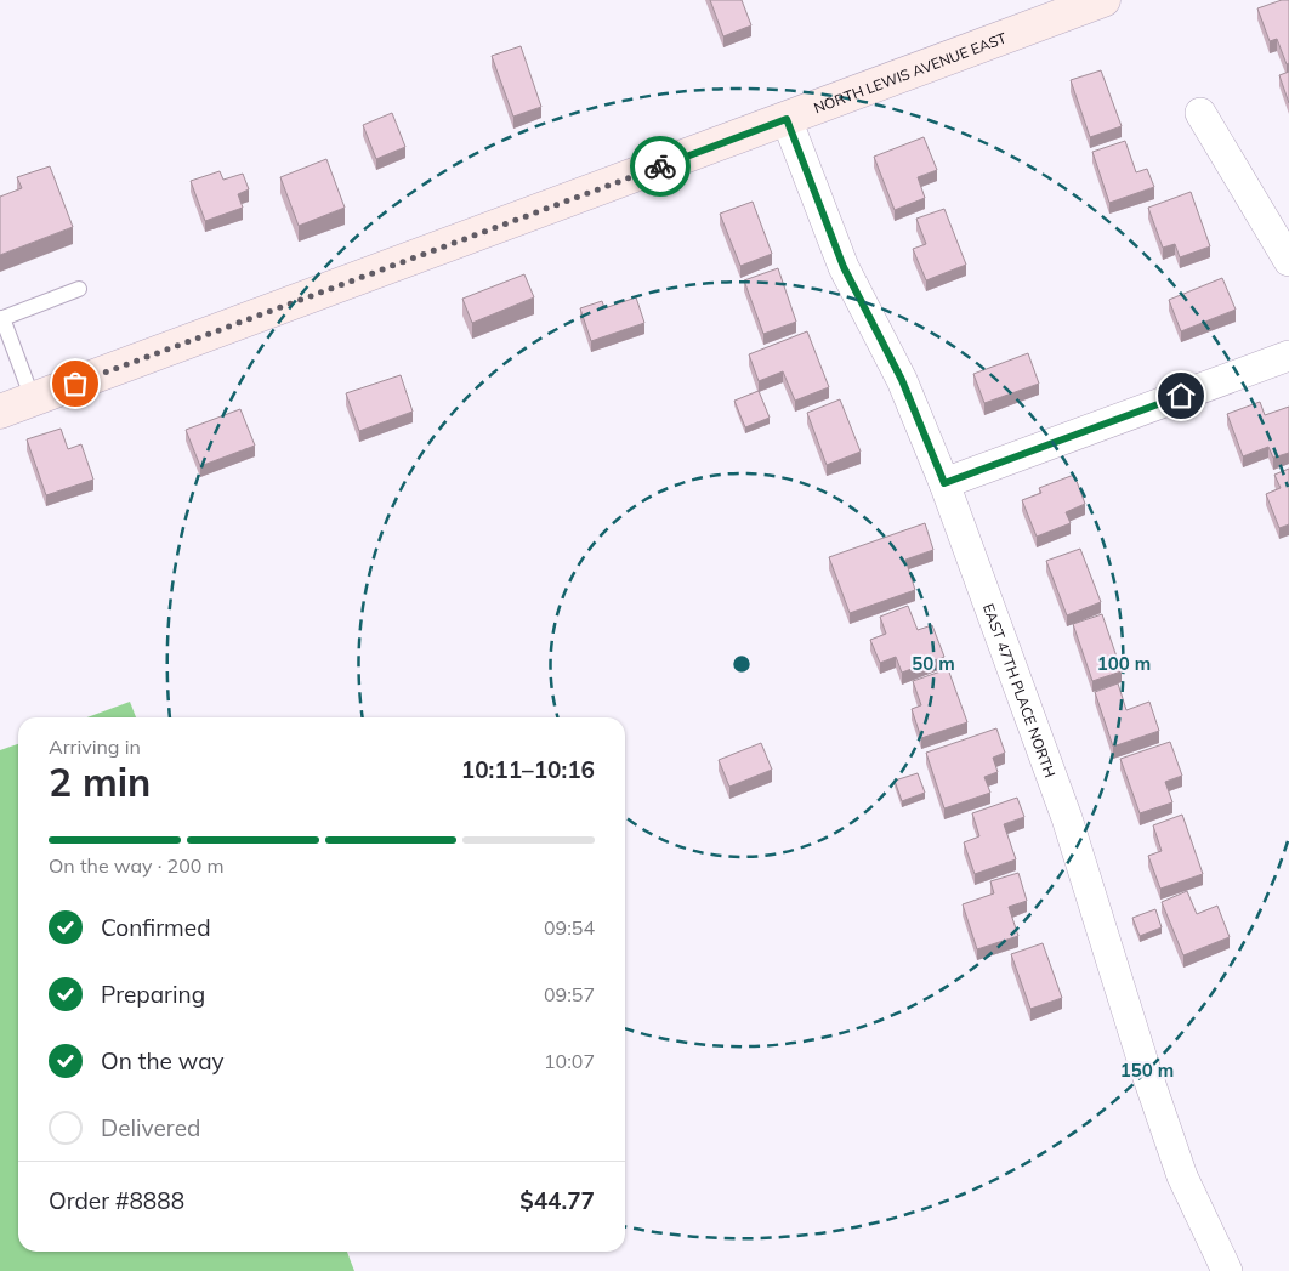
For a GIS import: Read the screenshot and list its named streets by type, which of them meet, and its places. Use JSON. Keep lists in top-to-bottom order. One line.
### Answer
{"streets":{"main road":["NORTH LEWIS AVENUE EAST"],"street":["EAST 47TH PLACE NORTH"]},"crossings":[["NORTH LEWIS AVENUE EAST","EAST 47TH PLACE NORTH"]],"page":{"heading":["2 min","Arriving in","10:11–10:16"],"panel":["Order #8888","$44.77"],"bar":"On the way · 200 m","list":[["Confirmed","09:54"],["Preparing","09:57"],["On the way","10:07"],"Delivered"]},"rings":["50 m","100 m","150 m"]}
